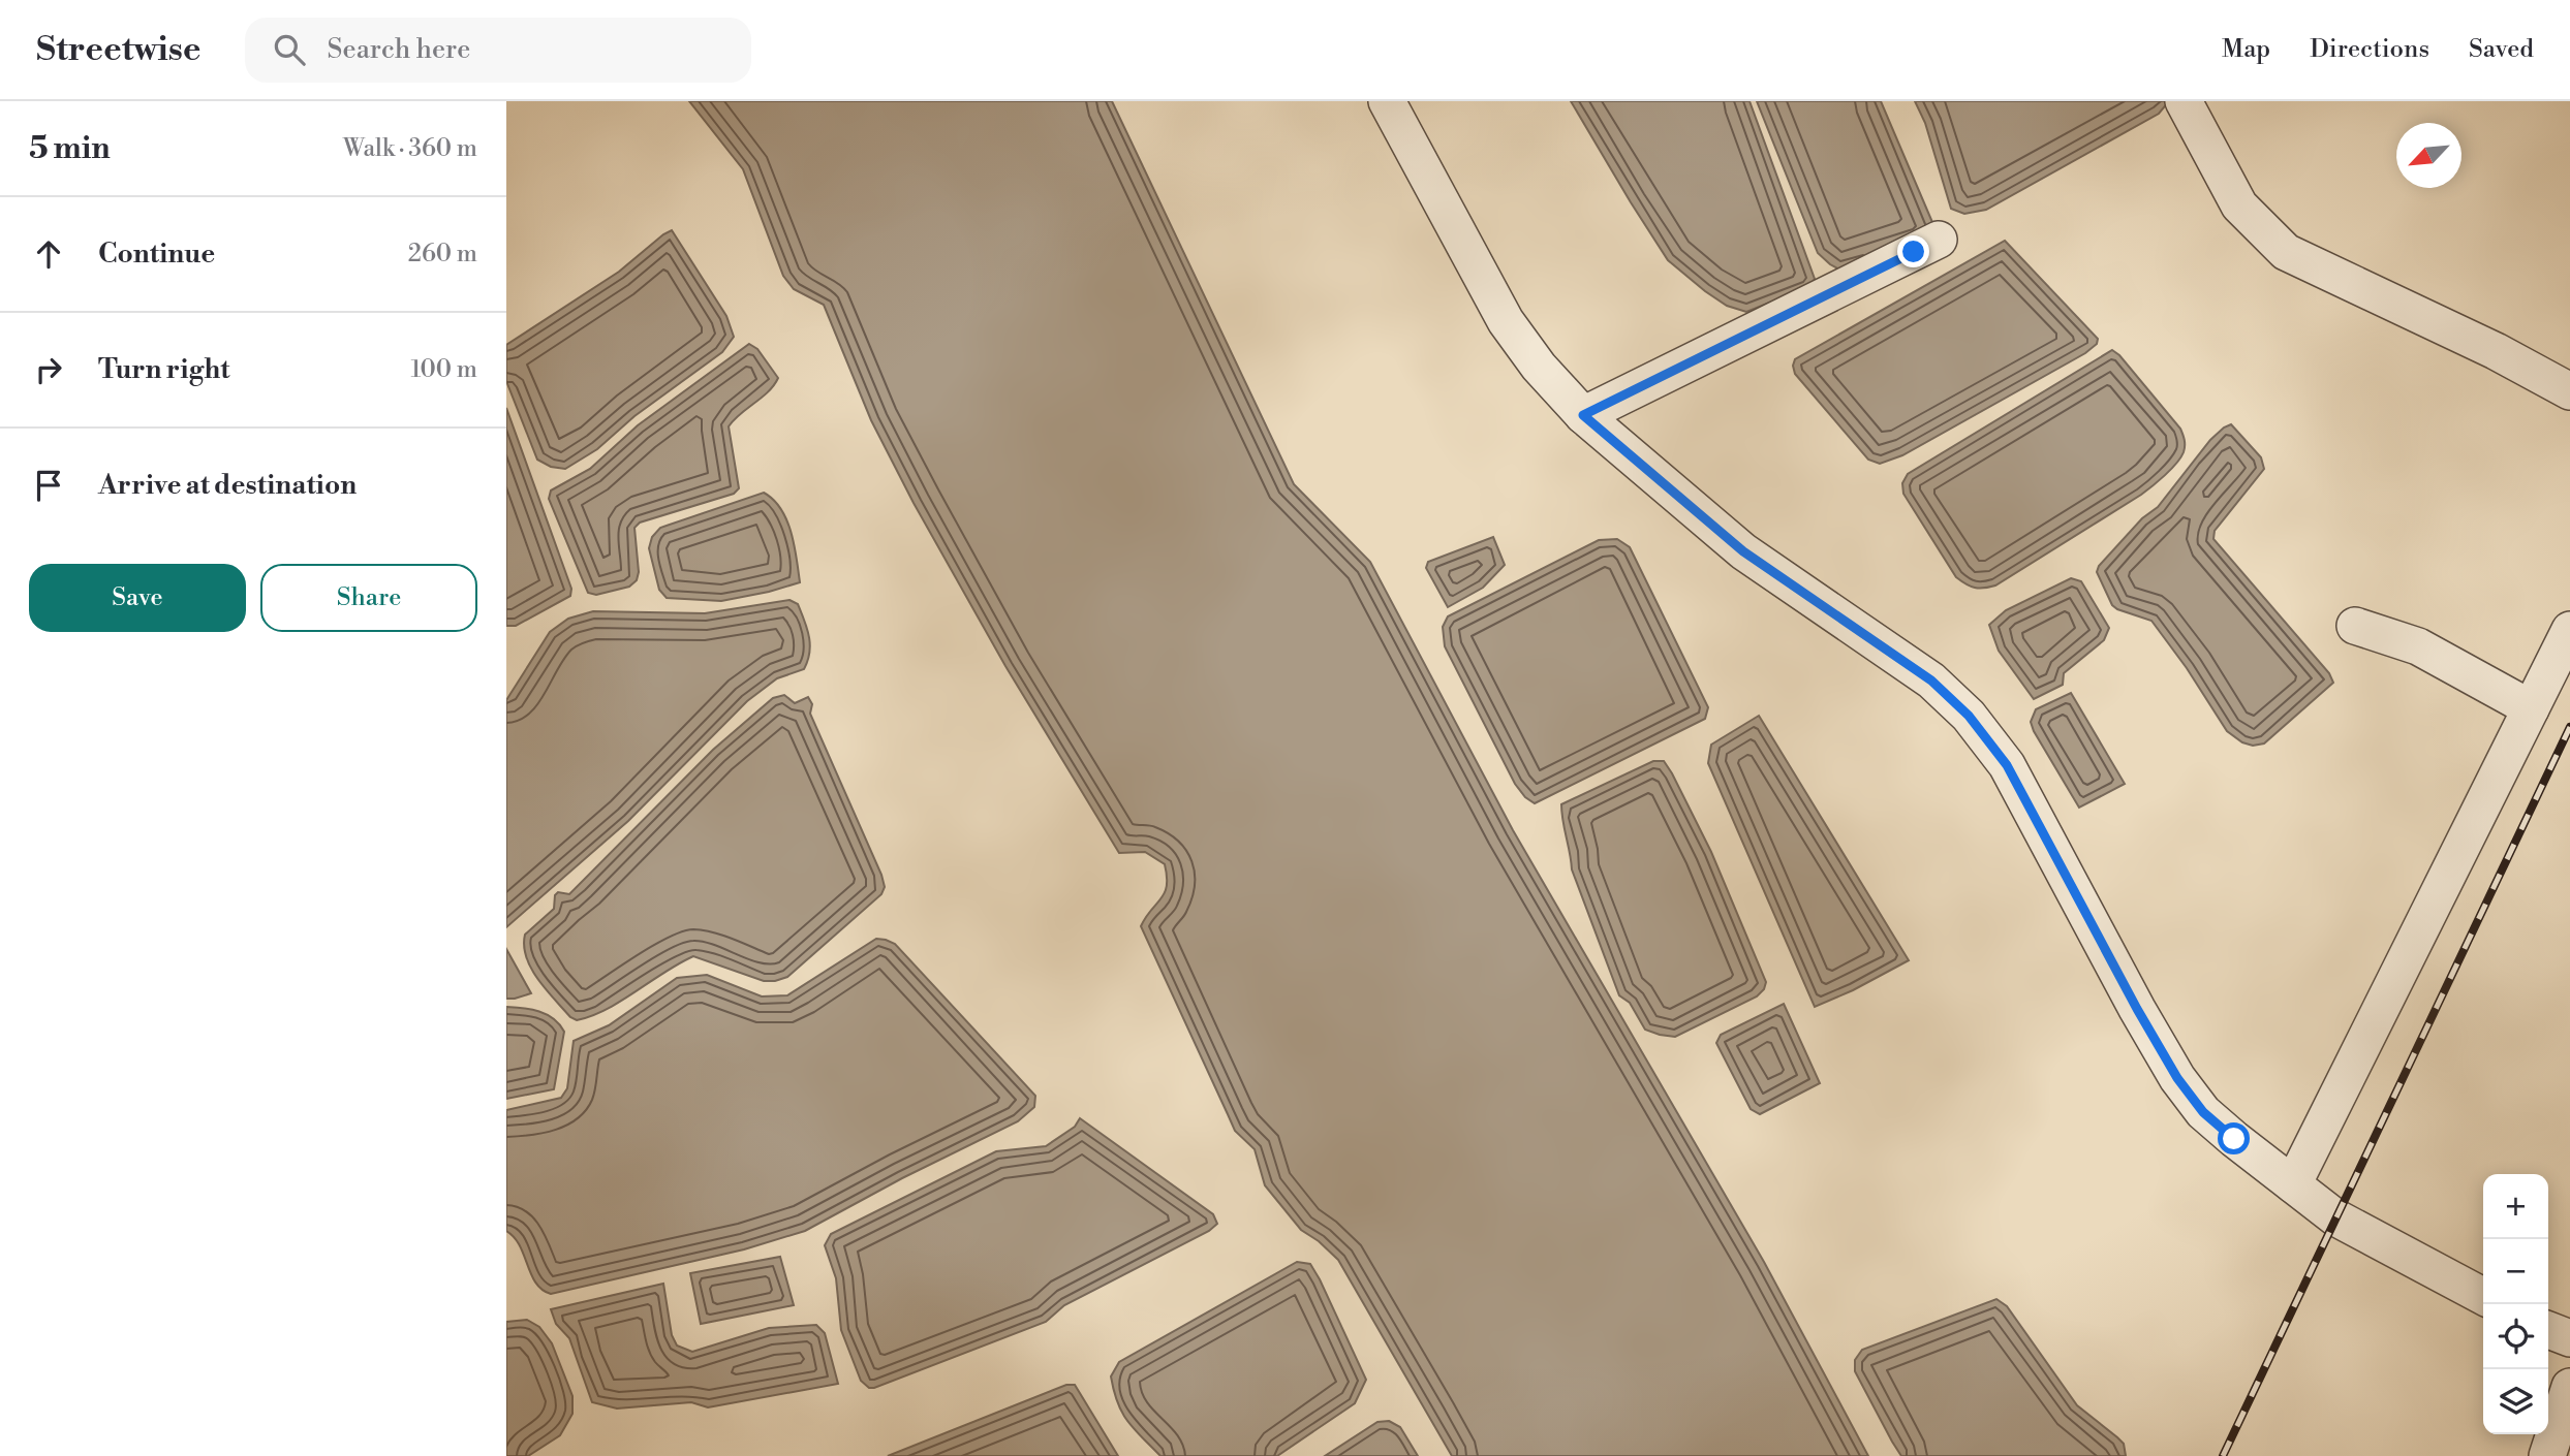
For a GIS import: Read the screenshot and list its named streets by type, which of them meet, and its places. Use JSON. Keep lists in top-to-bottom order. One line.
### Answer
{"north":"bottom left","page":{"header":"Streetwise","search":"Search here","nav":["Map","Directions","Saved"],"heading":["5 min","Walk · 360 m"],"list":[["Continue","260 m"],["Turn right","100 m"],"Arrive at destination"],"buttons":["Save","Share"],"map_buttons":["+","−"]}}
